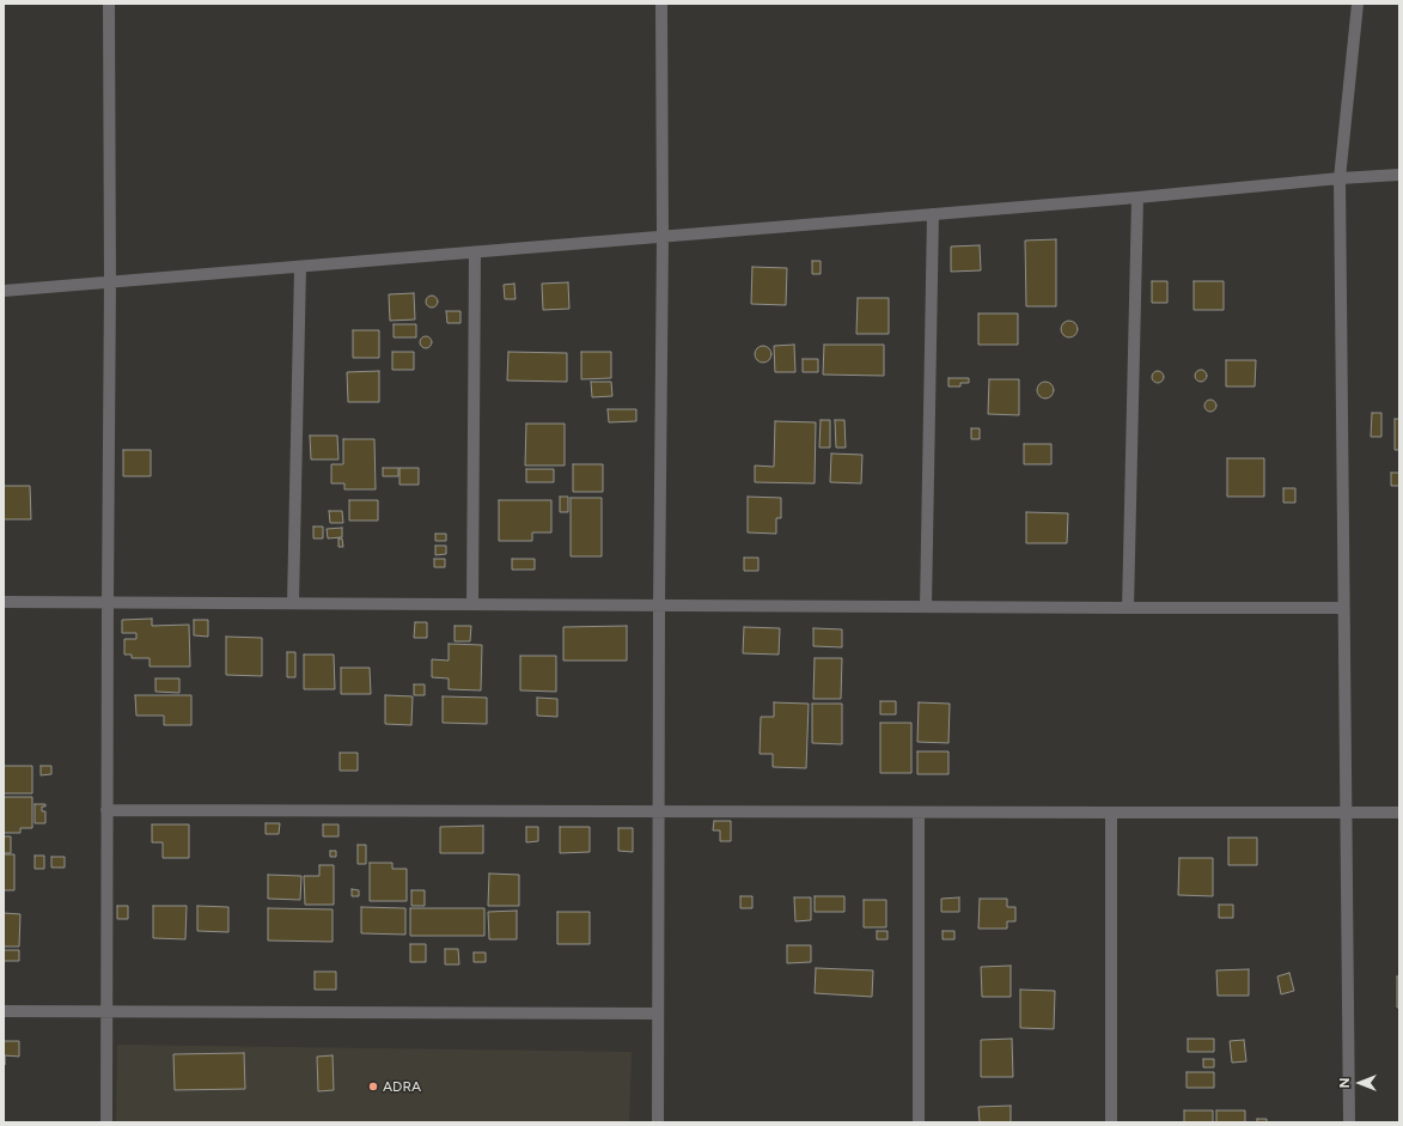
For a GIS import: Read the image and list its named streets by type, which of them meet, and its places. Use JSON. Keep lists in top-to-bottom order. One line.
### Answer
{"places":["ADRA"],"north":"left"}
